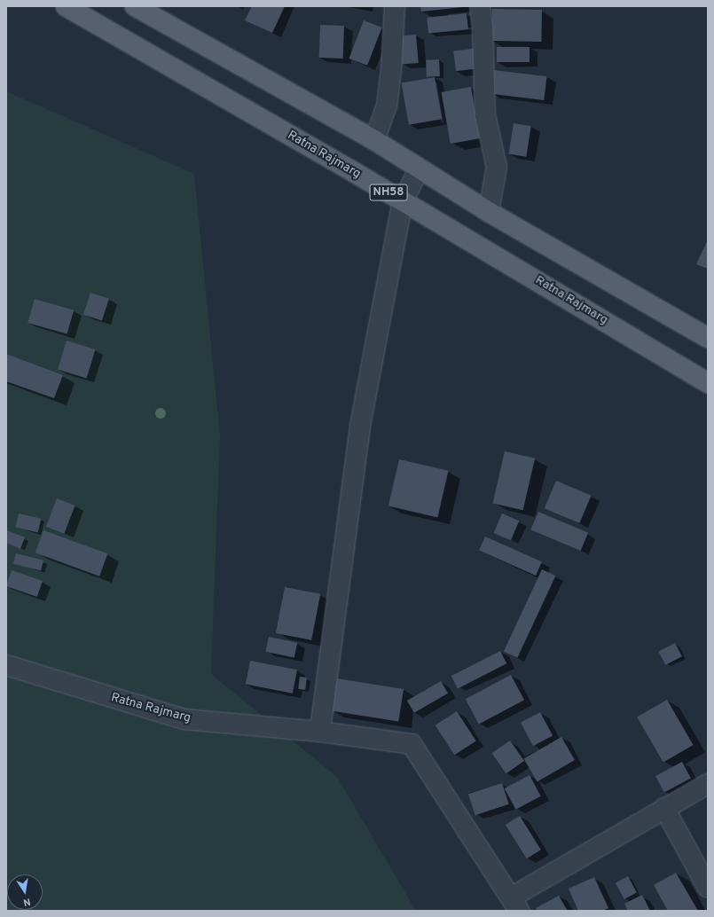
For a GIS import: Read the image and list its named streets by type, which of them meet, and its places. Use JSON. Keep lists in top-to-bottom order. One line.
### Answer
{"streets":{"main road":["Ratna Rajmarg","NH58"]},"north":"bottom"}
